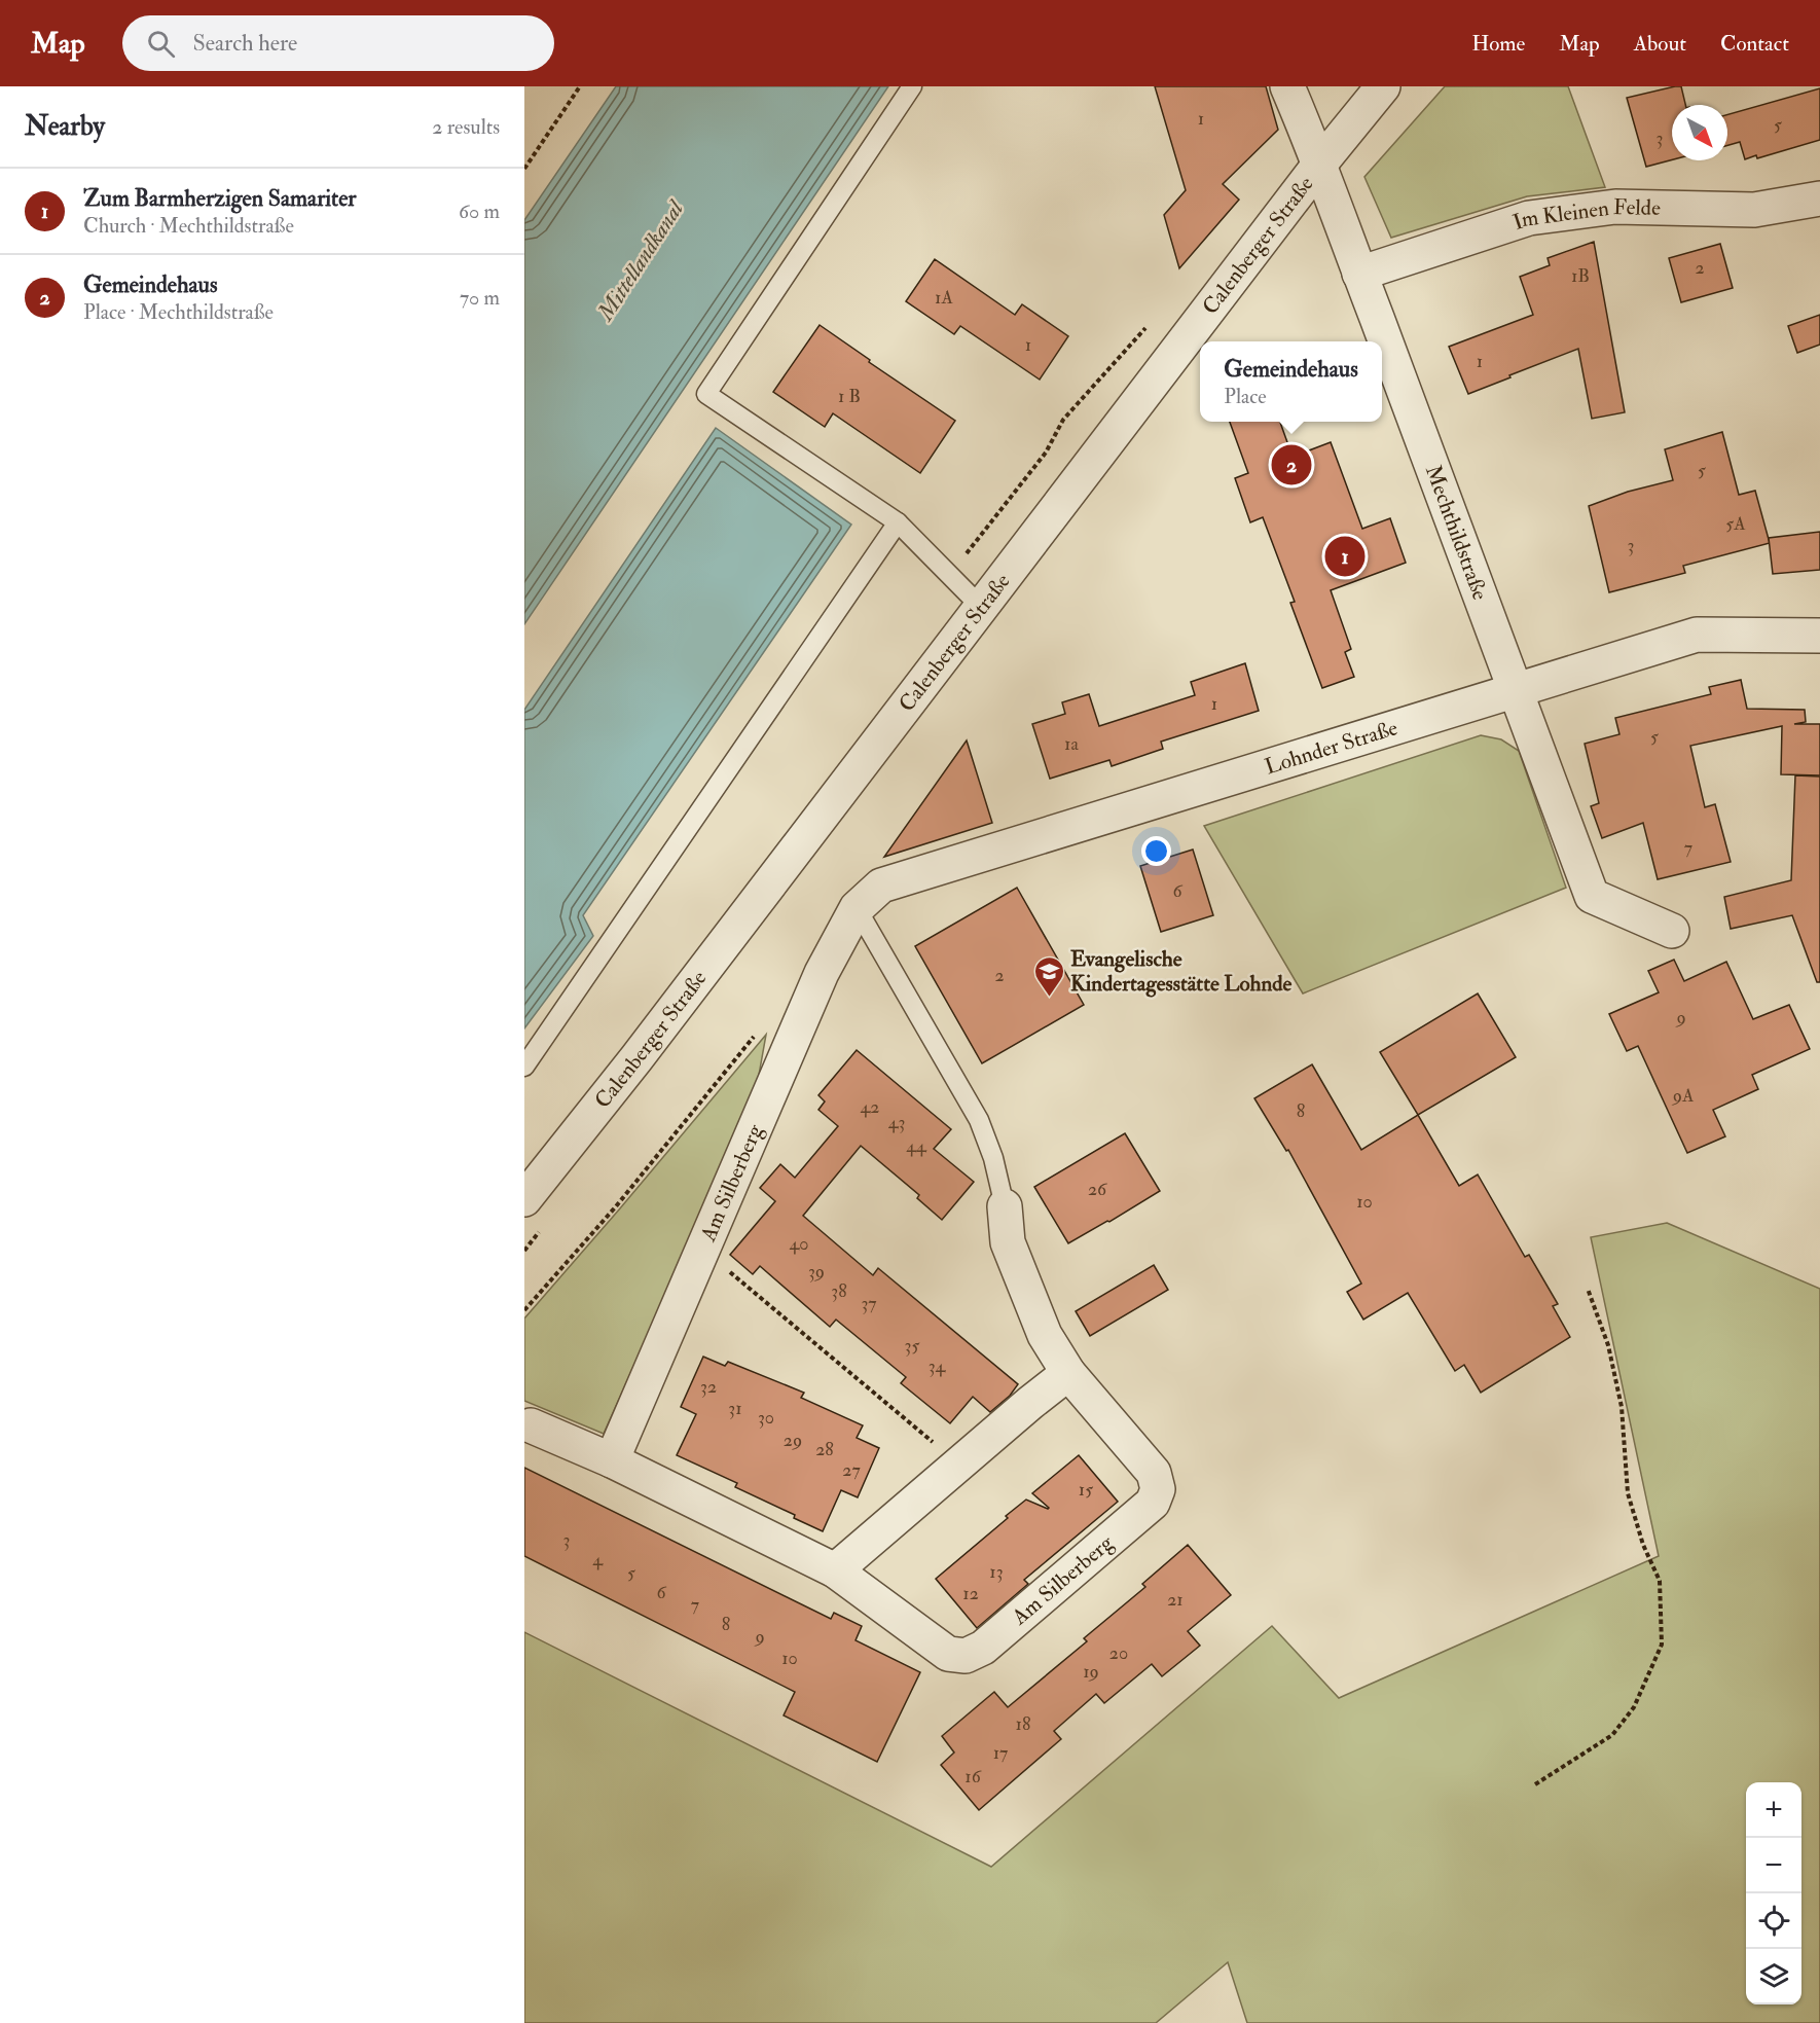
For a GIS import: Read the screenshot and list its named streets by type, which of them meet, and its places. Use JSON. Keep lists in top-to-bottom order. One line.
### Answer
{"streets":{"street":["Im Kleinen Felde","Calenberger Straße","Mechthildstraße","Lohnder Straße","Am Silberberg"]},"crossings":[["Im Kleinen Felde","Mechthildstraße"],["Calenberger Straße","Mechthildstraße"],["Mechthildstraße","Lohnder Straße"],["Lohnder Straße","Am Silberberg"]],"water":["Mittellandkanal"],"places":{"school or university":["Evangelische Kindertagesstätte Lohnde"]},"house_numbers":["1","5","3","2","1B","1A","1","1","1 B","5","5A","3","1","5","1a","7","6","2","9","9A","42","8","43","44","26","10","40","39","38","37","35","34","32","31","30","29","28","27","15","3","4","13","5","6","12","21","7","8","9","20","10","19","18","17","16"],"north":"bottom right","page":{"header":"Map","search":"Search here","nav":["Home","Map","About","Contact"],"heading":["Nearby","2 results"],"list":[{"mark":"1","name":"Zum Barmherzigen Samariter","note":"Church · Mechthildstraße","value":"60 m"},{"mark":"2","name":"Gemeindehaus","note":"Place · Mechthildstraße","value":"70 m"}],"popup":["Gemeindehaus","Place"],"pins":["2","1"],"map_buttons":["+","−"]}}
